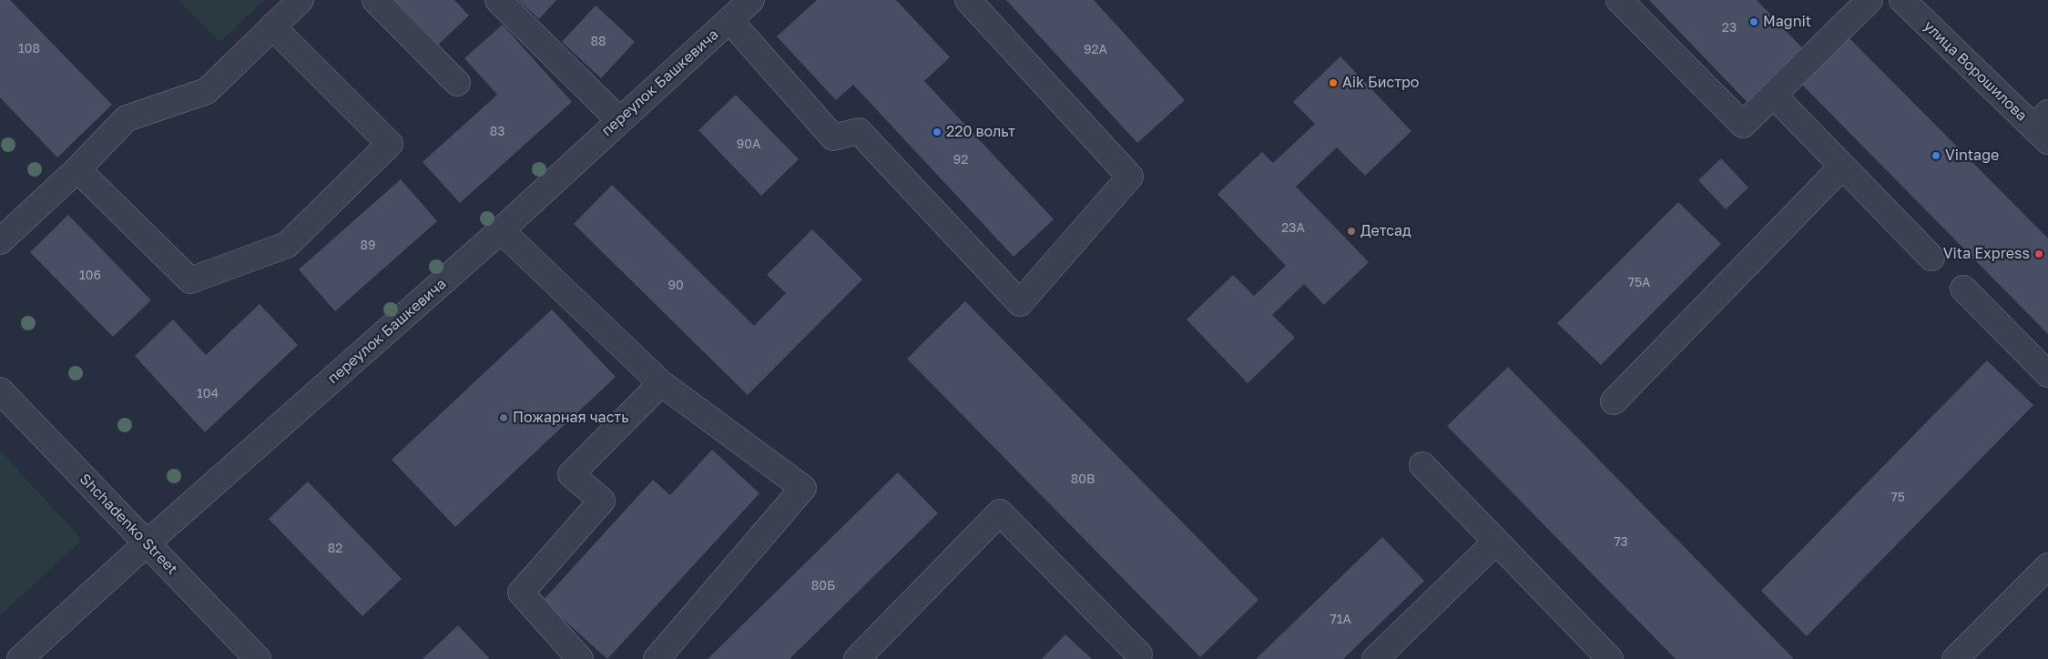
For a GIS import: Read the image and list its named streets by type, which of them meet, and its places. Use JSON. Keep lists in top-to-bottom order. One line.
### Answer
{"streets":{"street":["улица Ворошилова","переулок Башкевича","Shchadenko Street"]},"crossings":[["переулок Башкевича","Shchadenko Street"]],"places":["Magnit","Aik Бистро","220 вольт","Vintage","Детсад","Vita Express","Пожарная часть"],"house_numbers":["23","88","108","92А","83","90А","92","23А","89","106","75А","90","104","80В","75","73","82","80Б","71А"]}
